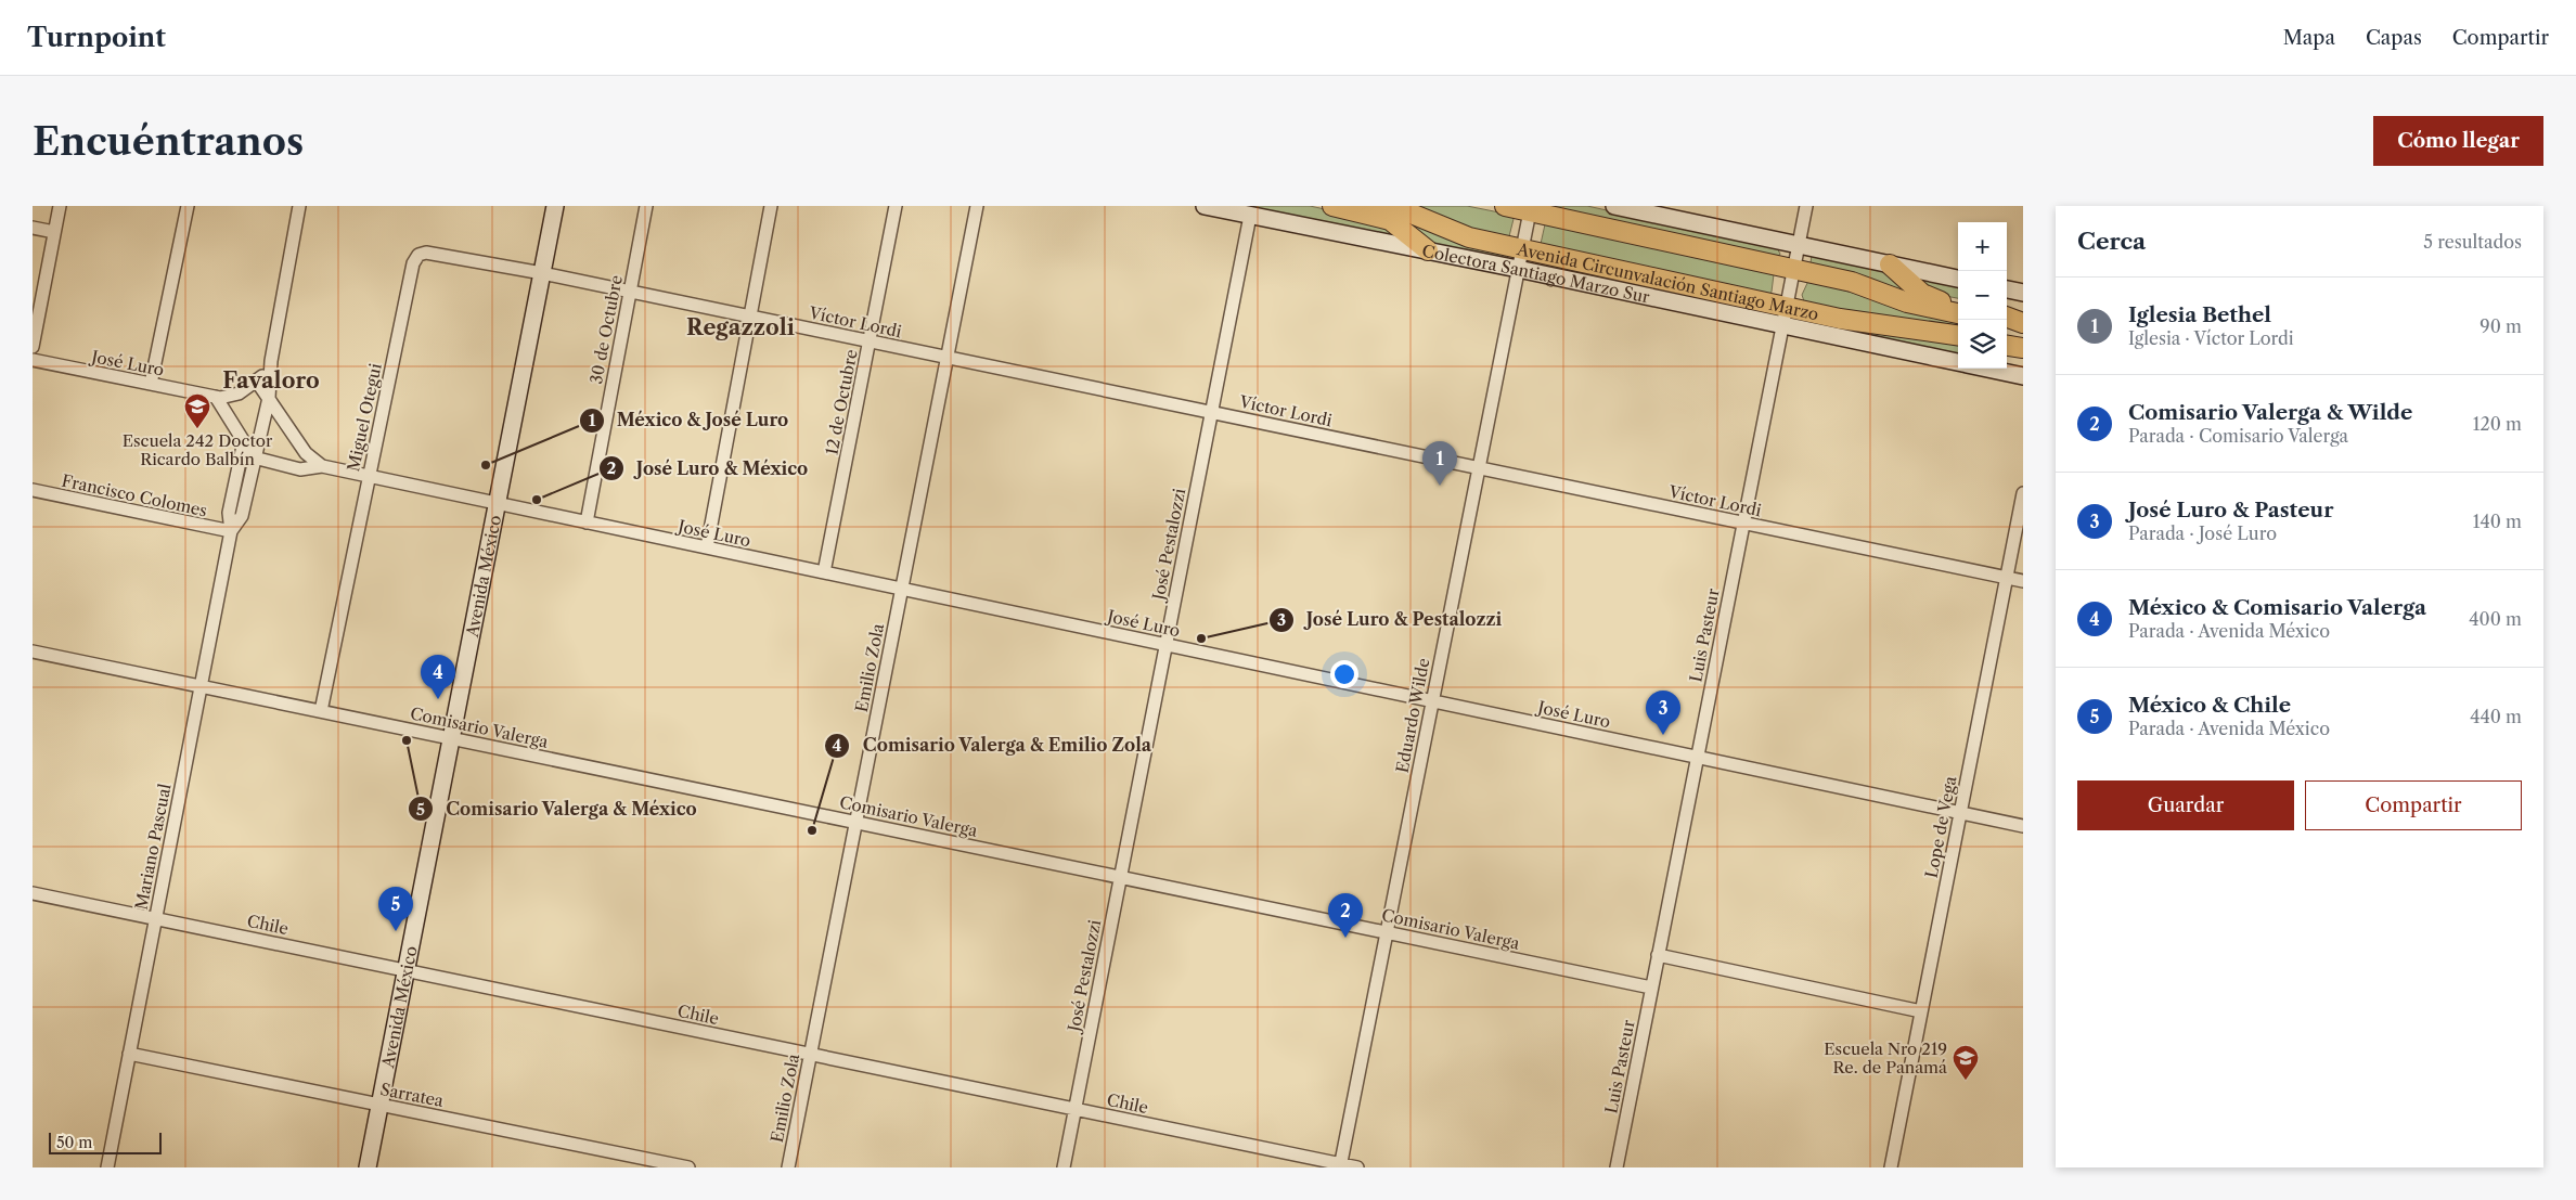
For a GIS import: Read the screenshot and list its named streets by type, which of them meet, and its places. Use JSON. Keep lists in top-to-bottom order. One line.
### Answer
{"streets":{"main road":["Avenida Circunvalación Santiago Marzo"],"street":["Colectora Santiago Marzo Sur","Víctor Lordi","30 de Octubre","José Luro","12 de Octubre","Miguel Otegui","Francisco Colomes","José Pestalozzi","Avenida México","Luis Pasteur","Emilio Zola","Eduardo Wilde","Comisario Valerga","Lope de Vega","Mariano Pascual","Chile","Sarratea"]},"crossings":[["Colectora Santiago Marzo Sur","José Pestalozzi"],["Colectora Santiago Marzo Sur","Luis Pasteur"],["Colectora Santiago Marzo Sur","Eduardo Wilde"],["Avenida Circunvalación Santiago Marzo","Luis Pasteur"],["Avenida Circunvalación Santiago Marzo","Eduardo Wilde"],["Víctor Lordi","30 de Octubre"],["Víctor Lordi","12 de Octubre"],["Víctor Lordi","Miguel Otegui"],["Víctor Lordi","José Pestalozzi"],["Víctor Lordi","Avenida México"],["Víctor Lordi","Luis Pasteur"],["Víctor Lordi","Emilio Zola"],["Víctor Lordi","Eduardo Wilde"],["Víctor Lordi","Lope de Vega"],["30 de Octubre","José Luro"],["José Luro","12 de Octubre"],["José Luro","Miguel Otegui"],["José Luro","José Pestalozzi"],["José Luro","Avenida México"],["José Luro","Luis Pasteur"],["José Luro","Emilio Zola"],["José Luro","Eduardo Wilde"],["José Luro","Lope de Vega"],["José Luro","Mariano Pascual"],["Miguel Otegui","Avenida México"],["Miguel Otegui","Comisario Valerga"],["Francisco Colomes","Mariano Pascual"],["José Pestalozzi","Comisario Valerga"],["José Pestalozzi","Chile"],["Avenida México","Comisario Valerga"],["Avenida México","Chile"],["Avenida México","Sarratea"],["Luis Pasteur","Comisario Valerga"],["Emilio Zola","Comisario Valerga"],["Emilio Zola","Chile"],["Eduardo Wilde","Comisario Valerga"],["Eduardo Wilde","Chile"],["Comisario Valerga","Mariano Pascual"],["Mariano Pascual","Chile"],["Mariano Pascual","Sarratea"]],"districts":["Regazzoli","Favaloro"],"places":{"school or university":["Escuela 242 Doctor Ricardo Balbín","Escuela Nro 219 Re. de Panamá"],"other":["México & José Luro","José Luro & México","José Luro & Pestalozzi","Comisario Valerga & México","Comisario Valerga & Emilio Zola"]},"scale_bar":"50 m","page":{"header":"Turnpoint","nav":["Mapa","Capas","Compartir"],"buttons":["Cómo llegar",["Guardar","Compartir"]],"title":"Encuéntranos","heading":["Cerca","5 resultados"],"map_buttons":["+","−"],"list":[{"mark":"1","name":"Iglesia Bethel","note":"Iglesia · Víctor Lordi","value":"90 m"},{"mark":"2","name":"Comisario Valerga & Wilde","note":"Parada · Comisario Valerga","value":"120 m"},{"mark":"3","name":"José Luro & Pasteur","note":"Parada · José Luro","value":"140 m"},{"mark":"4","name":"México & Comisario Valerga","note":"Parada · Avenida México","value":"400 m"},{"mark":"5","name":"México & Chile","note":"Parada · Avenida México","value":"440 m"}],"pins":["1","4","3","5","2"],"scale":"50 m"}}
